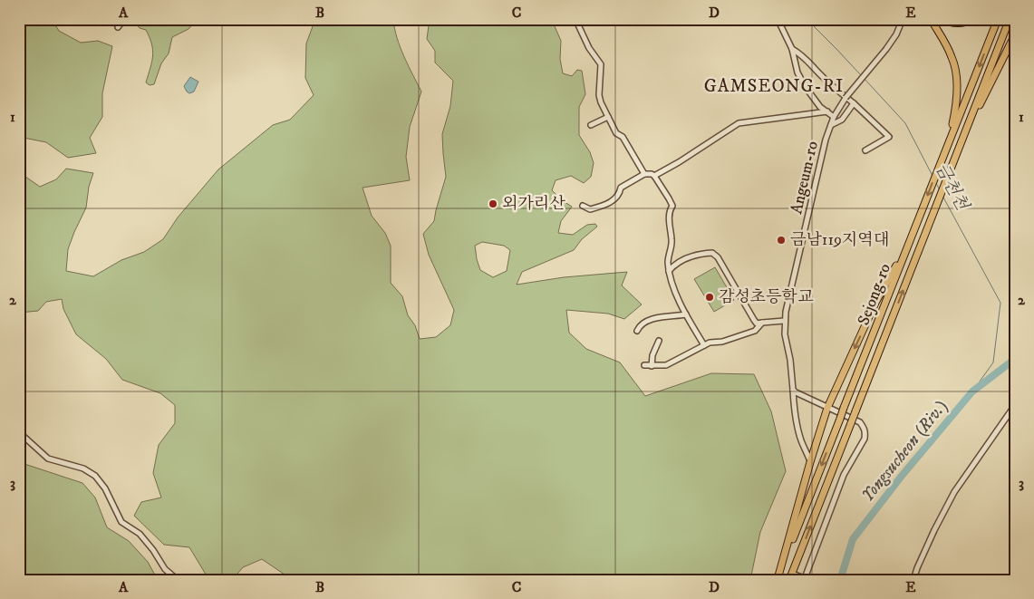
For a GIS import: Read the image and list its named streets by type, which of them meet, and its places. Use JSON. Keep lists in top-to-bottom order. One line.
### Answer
{"streets":{"highway":["Sejong-ro"],"street":["Angeum-ro"]},"districts":["GAMSEONG-RI"],"water":["금천천","Yongsucheon (Riv.)"],"places":["외가리산","금남119지역대","감성초등학교"],"grid":{"columns":["A","B","C","D","E"],"rows":["1","2","3"]}}
